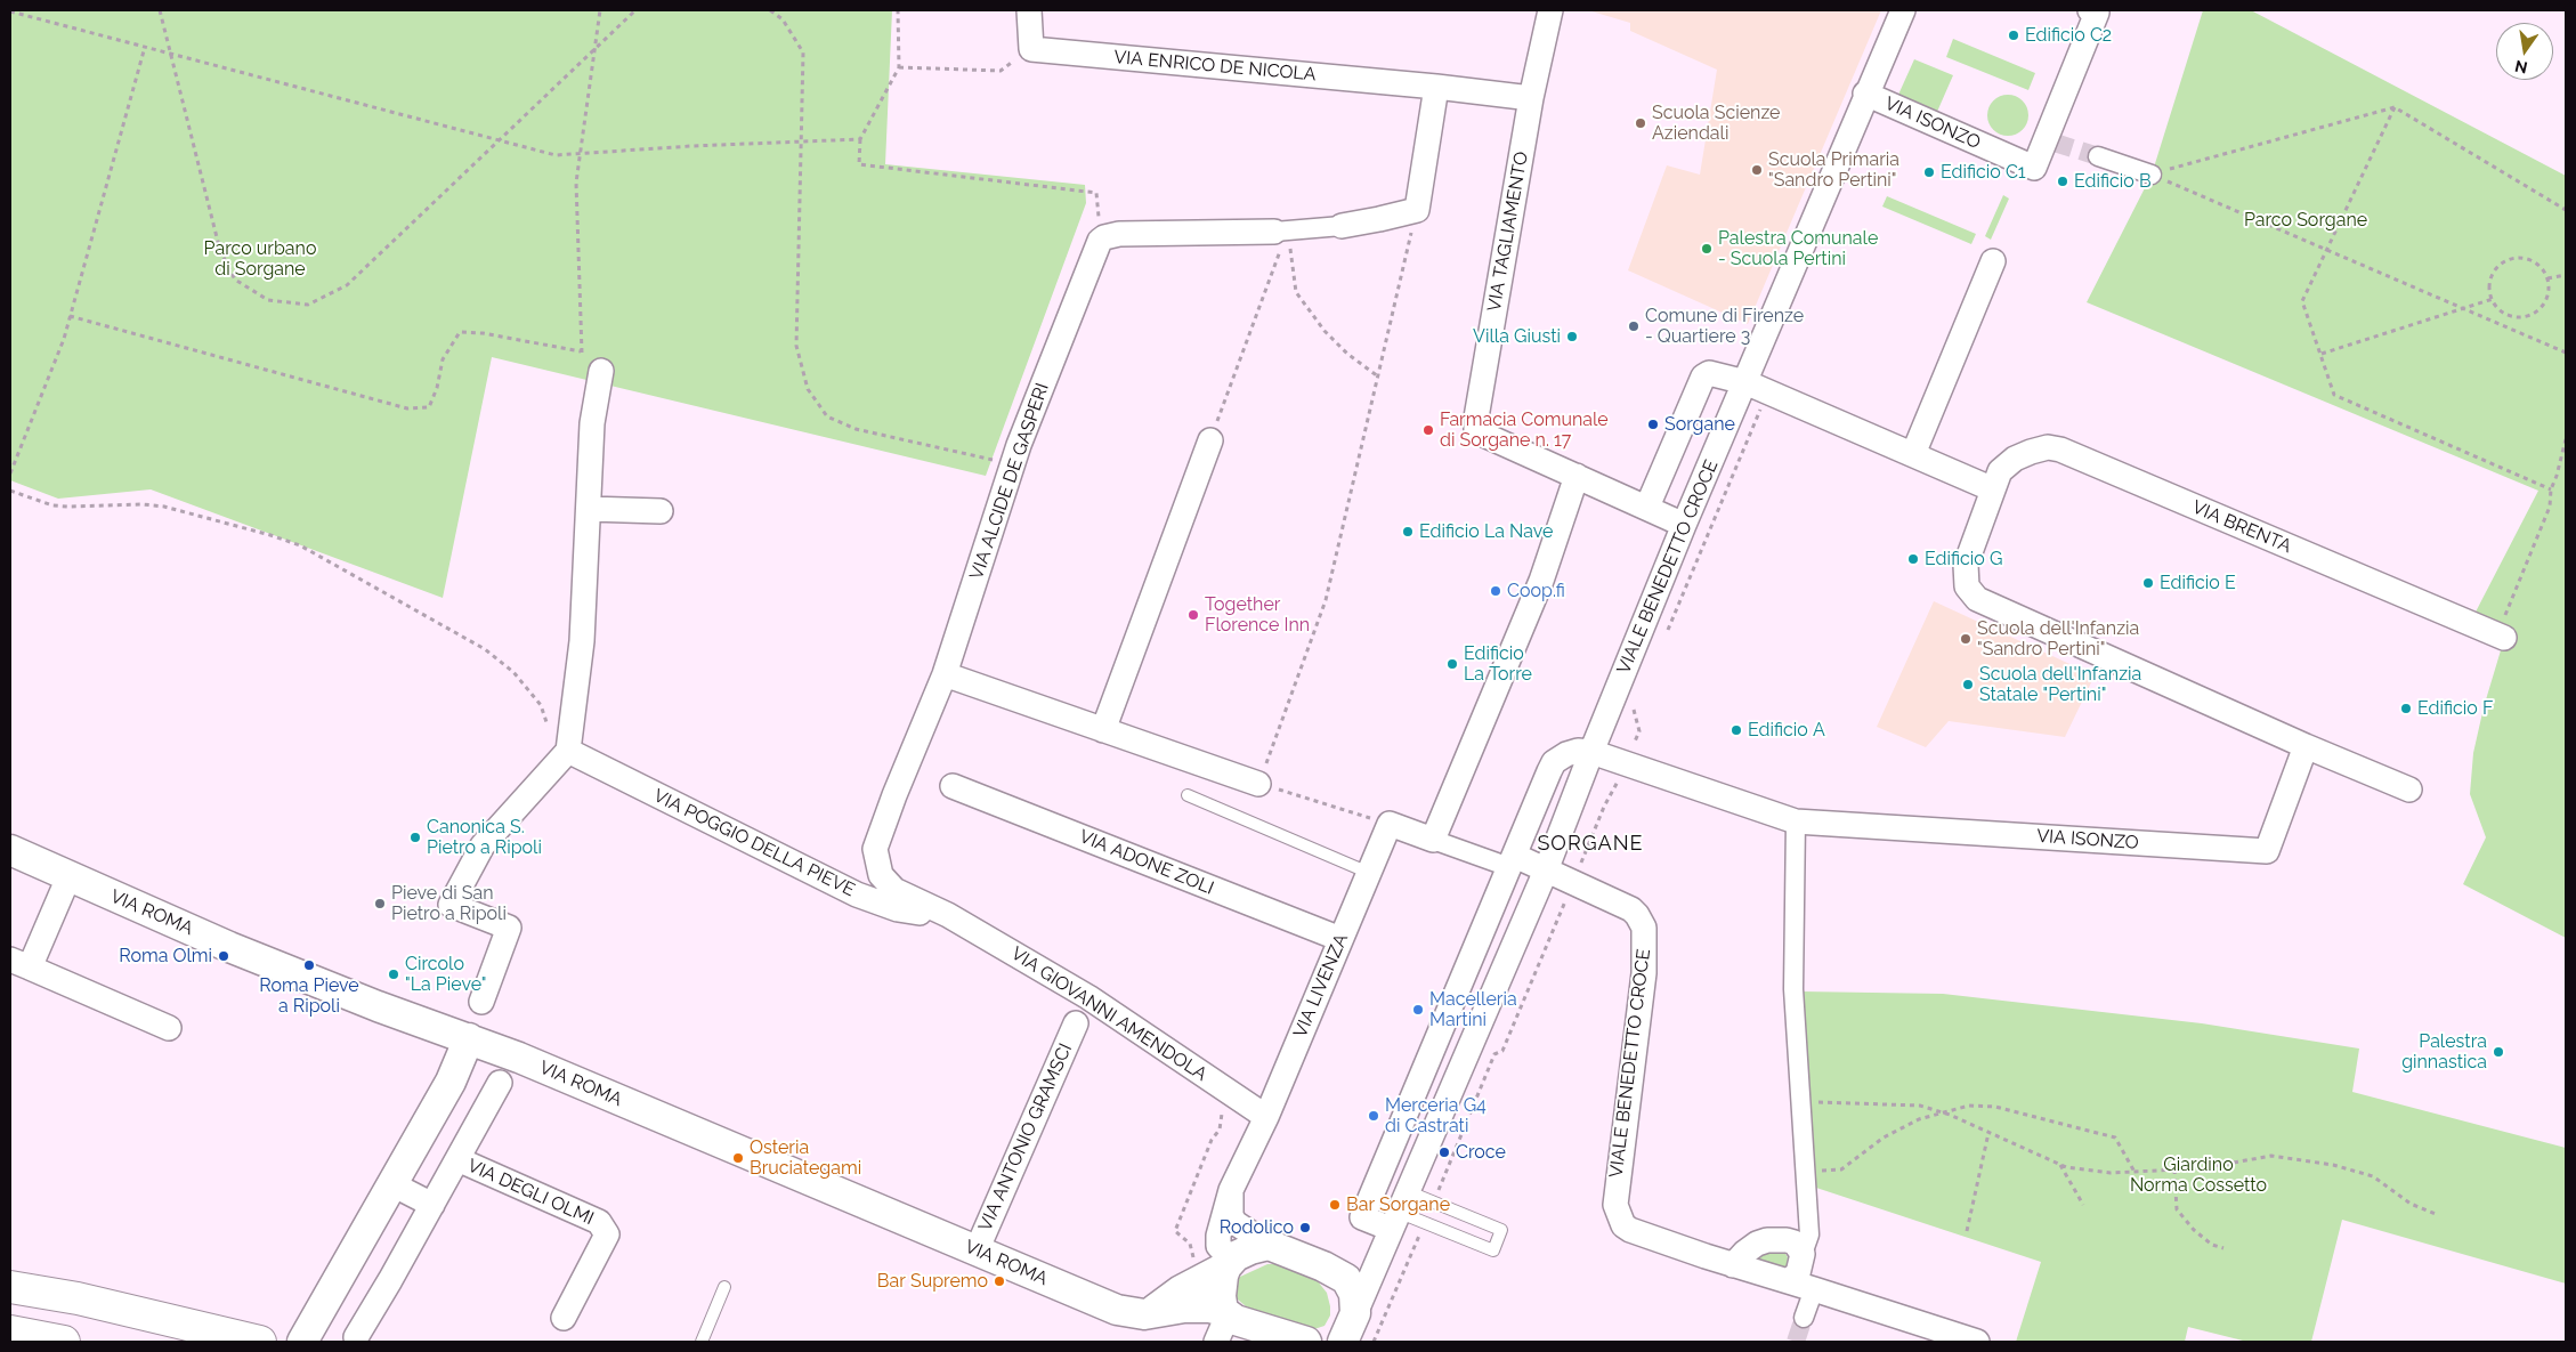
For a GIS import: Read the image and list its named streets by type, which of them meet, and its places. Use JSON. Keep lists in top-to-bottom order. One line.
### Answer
{"streets":{"street":["VIA ENRICO DE NICOLA","VIA ISONZO","VIA TAGLIAMENTO","VIA ALCIDE DE GASPERI","VIA BRENTA","VIALE BENEDETTO CROCE","VIA POGGIO DELLA PIEVE","VIA ADONE ZOLI","VIA ROMA","VIA LIVENZA","VIA GIOVANNI AMENDOLA","VIA ANTONIO GRAMSCI","VIA DEGLI OLMI"]},"crossings":[["VIA ENRICO DE NICOLA","VIA TAGLIAMENTO"],["VIA ISONZO","VIALE BENEDETTO CROCE"],["VIA TAGLIAMENTO","VIALE BENEDETTO CROCE"],["VIA ALCIDE DE GASPERI","VIA POGGIO DELLA PIEVE"],["VIA ALCIDE DE GASPERI","VIA GIOVANNI AMENDOLA"],["VIA POGGIO DELLA PIEVE","VIA GIOVANNI AMENDOLA"],["VIA ADONE ZOLI","VIA LIVENZA"],["VIA ROMA","VIA ANTONIO GRAMSCI"],["VIA LIVENZA","VIA GIOVANNI AMENDOLA"]],"districts":["SORGANE"],"parks":["Parco Sorgane","Parco urbano di Sorgane","Giardino Norma Cossetto"],"places":["Edificio C2","Scuola Scienze Aziendali","Scuola Primaria \"Sandro Pertini\"","Edificio C1","Edificio B","Palestra Comunale - Scuola Pertini","Comune di Firenze - Quartiere 3","Villa Giusti","Sorgane","Farmacia Comunale di Sorgane n. 17","Edificio La Nave","Edificio G","Edificio E","Coop.fi","Together Florence Inn","Scuola dell'Infanzia \"Sandro Pertini\"","Edificio La Torre","Scuola dell'Infanzia Statale \"Pertini\"","Edificio F","Edificio A","Canonica S. Pietro a Ripoli","Pieve di San Pietro a Ripoli","Roma Olmi","Roma Pieve a Ripoli","Circolo \"La Pieve\"","Macelleria Martini","Palestra ginnastica","Merceria G4 di Castrati","Croce","Osteria Bruciategami","Bar Sorgane","Rodolico","Bar Supremo"],"north":"bottom"}
